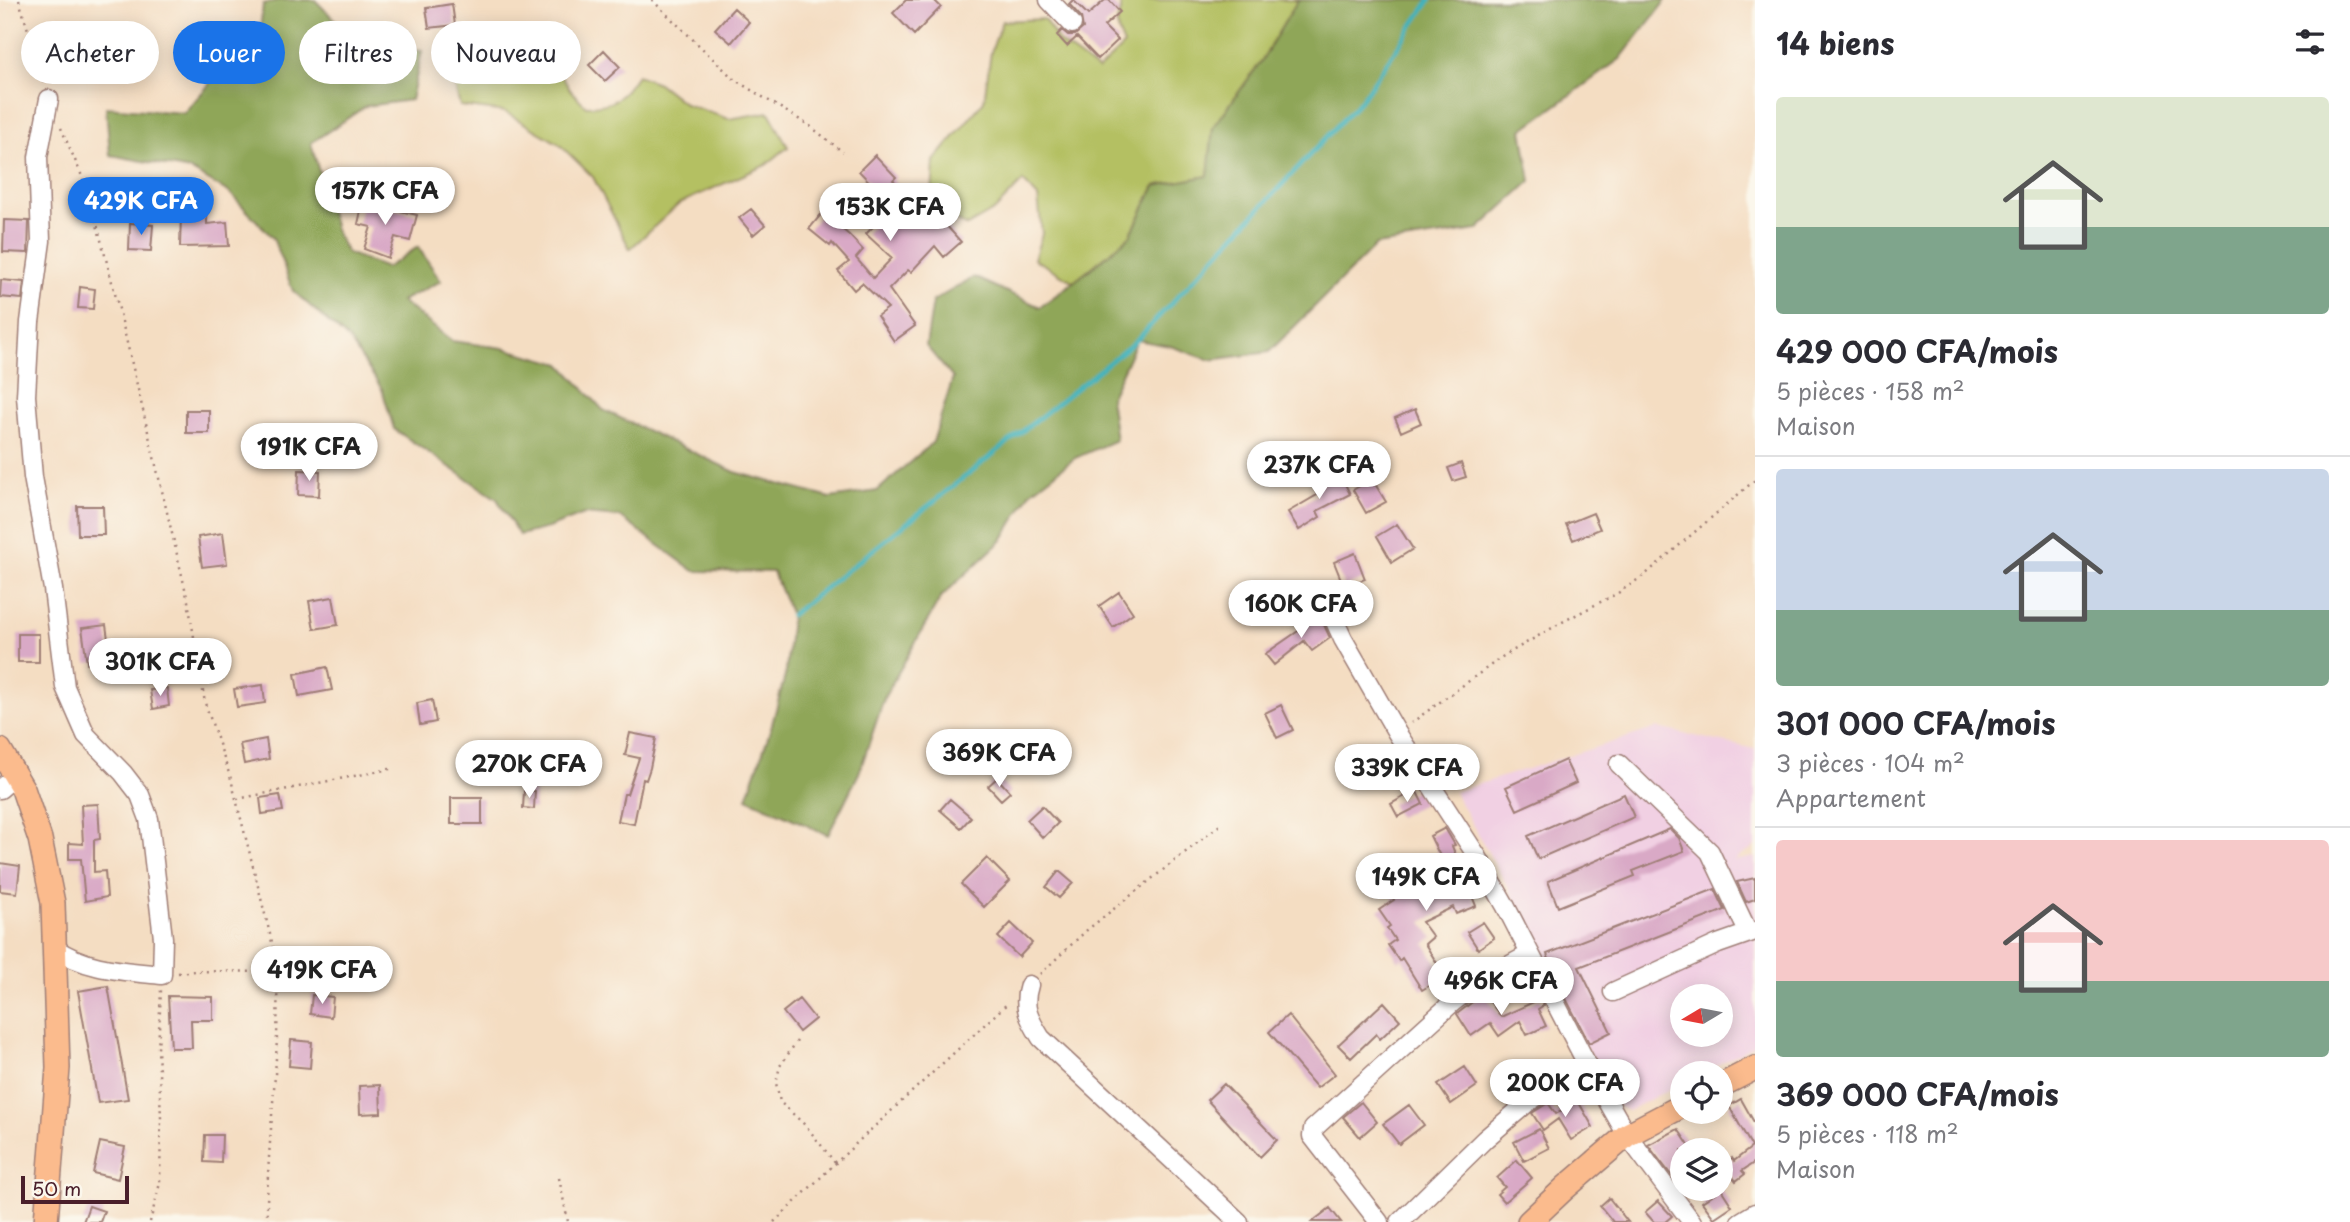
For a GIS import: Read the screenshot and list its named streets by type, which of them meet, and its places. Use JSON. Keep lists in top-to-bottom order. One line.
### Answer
{"scale_bar":"50 m","north":"left","page":{"heading":"14 biens","chip":["Acheter","Louer","Filtres","Nouveau"],"list":[{"name":"429 000 CFA/mois","note":"5 pièces · 158 m² · Maison"},{"name":"301 000 CFA/mois","note":"3 pièces · 104 m² · Appartement"},{"name":"369 000 CFA/mois","note":"5 pièces · 118 m² · Maison"}],"price":["157K CFA","429K CFA","153K CFA","191K CFA","237K CFA","160K CFA","301K CFA","369K CFA","270K CFA","339K CFA","149K CFA","419K CFA","496K CFA","200K CFA"],"scale":"50 m"}}
